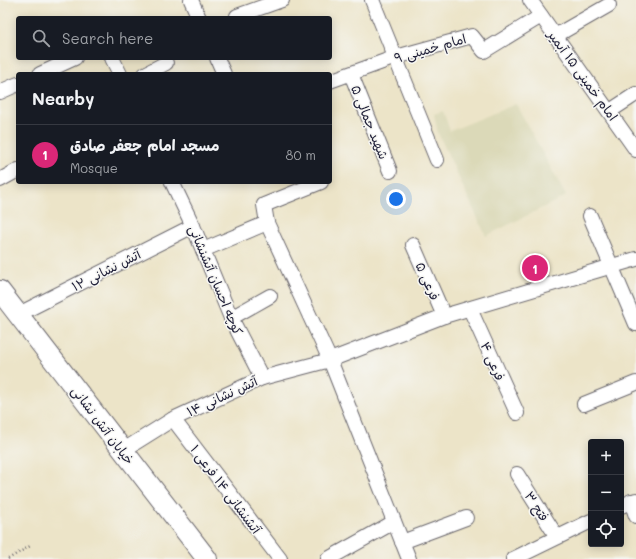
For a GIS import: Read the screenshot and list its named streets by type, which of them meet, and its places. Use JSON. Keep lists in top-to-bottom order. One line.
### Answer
{"streets":{"street":["امام خمینی ۹","امام خمینی ۱۵ آبمیر","شهید جمالی ۵","آتش نشانی ۱۲","کوچه احسان آتشنشانی","فرعی ۵","فرعی ۴","آتش نشانی ۱۴","خیابان آتش نشانی","آتشنشانی ۱۴ فرعی ۱","فتح ۳"]},"crossings":[["امام خمینی ۹","امام خمینی ۱۵ آبمیر"],["امام خمینی ۹","شهید جمالی ۵"],["آتش نشانی ۱۲","کوچه احسان آتشنشانی"],["آتش نشانی ۱۲","خیابان آتش نشانی"],["کوچه احسان آتشنشانی","آتش نشانی ۱۴"],["فرعی ۵","آتش نشانی ۱۴"],["فرعی ۴","آتش نشانی ۱۴"],["آتش نشانی ۱۴","خیابان آتش نشانی"],["آتش نشانی ۱۴","آتشنشانی ۱۴ فرعی ۱"]],"page":{"search":"Search here","heading":"Nearby","list":[{"mark":"1","name":"مسجد امام جعفر صادق","note":"Mosque","value":"80 m"}],"pins":"1","map_buttons":["+","−"]}}
